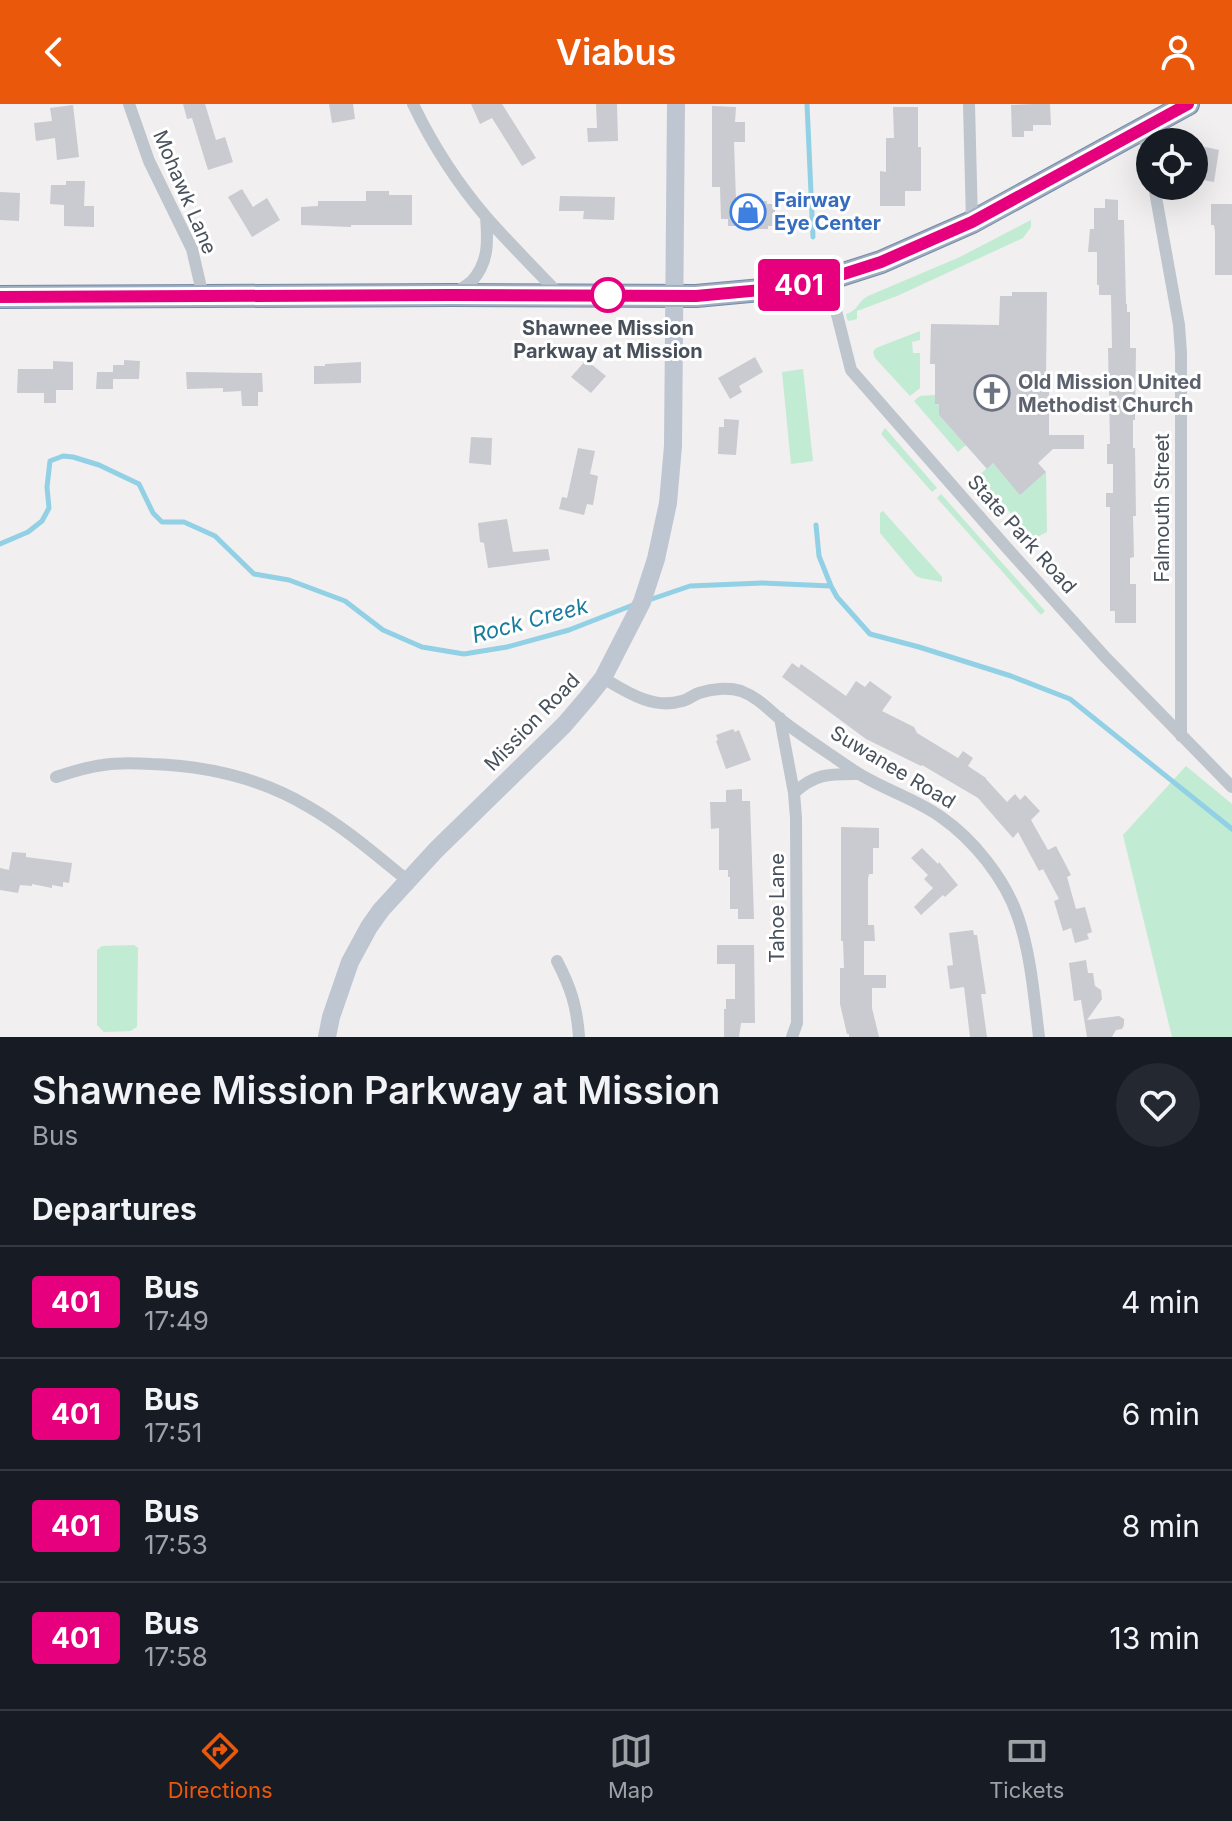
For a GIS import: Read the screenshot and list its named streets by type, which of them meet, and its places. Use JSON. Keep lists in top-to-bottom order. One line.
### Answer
{"streets":{"main road":["Mission Road"],"street":["Mohawk Lane","Falmouth Street","State Park Road","Suwanee Road","Tahoe Lane"]},"crossings":[["Falmouth Street","State Park Road"],["Mission Road","Suwanee Road"],["Suwanee Road","Tahoe Lane"]],"water":["Rock Creek"],"places":{"shop":["Fairway Eye Center"],"other":["Shawnee Mission Parkway at Mission"],"church":["Old Mission United Methodist Church"]},"lines":["bus line 401"],"page":{"header":"Viabus","on_map":"401","heading":[["Shawnee Mission Parkway at Mission","Bus"],"Departures"],"list":[{"mark":"401","name":"Bus","note":"17:49","value":"4 min"},{"mark":"401","name":"Bus","note":"17:51","value":"6 min"},{"mark":"401","name":"Bus","note":"17:53","value":"8 min"},{"mark":"401","name":"Bus","note":"17:58","value":"13 min"}],"tabs":["Directions","Map","Tickets"]}}
